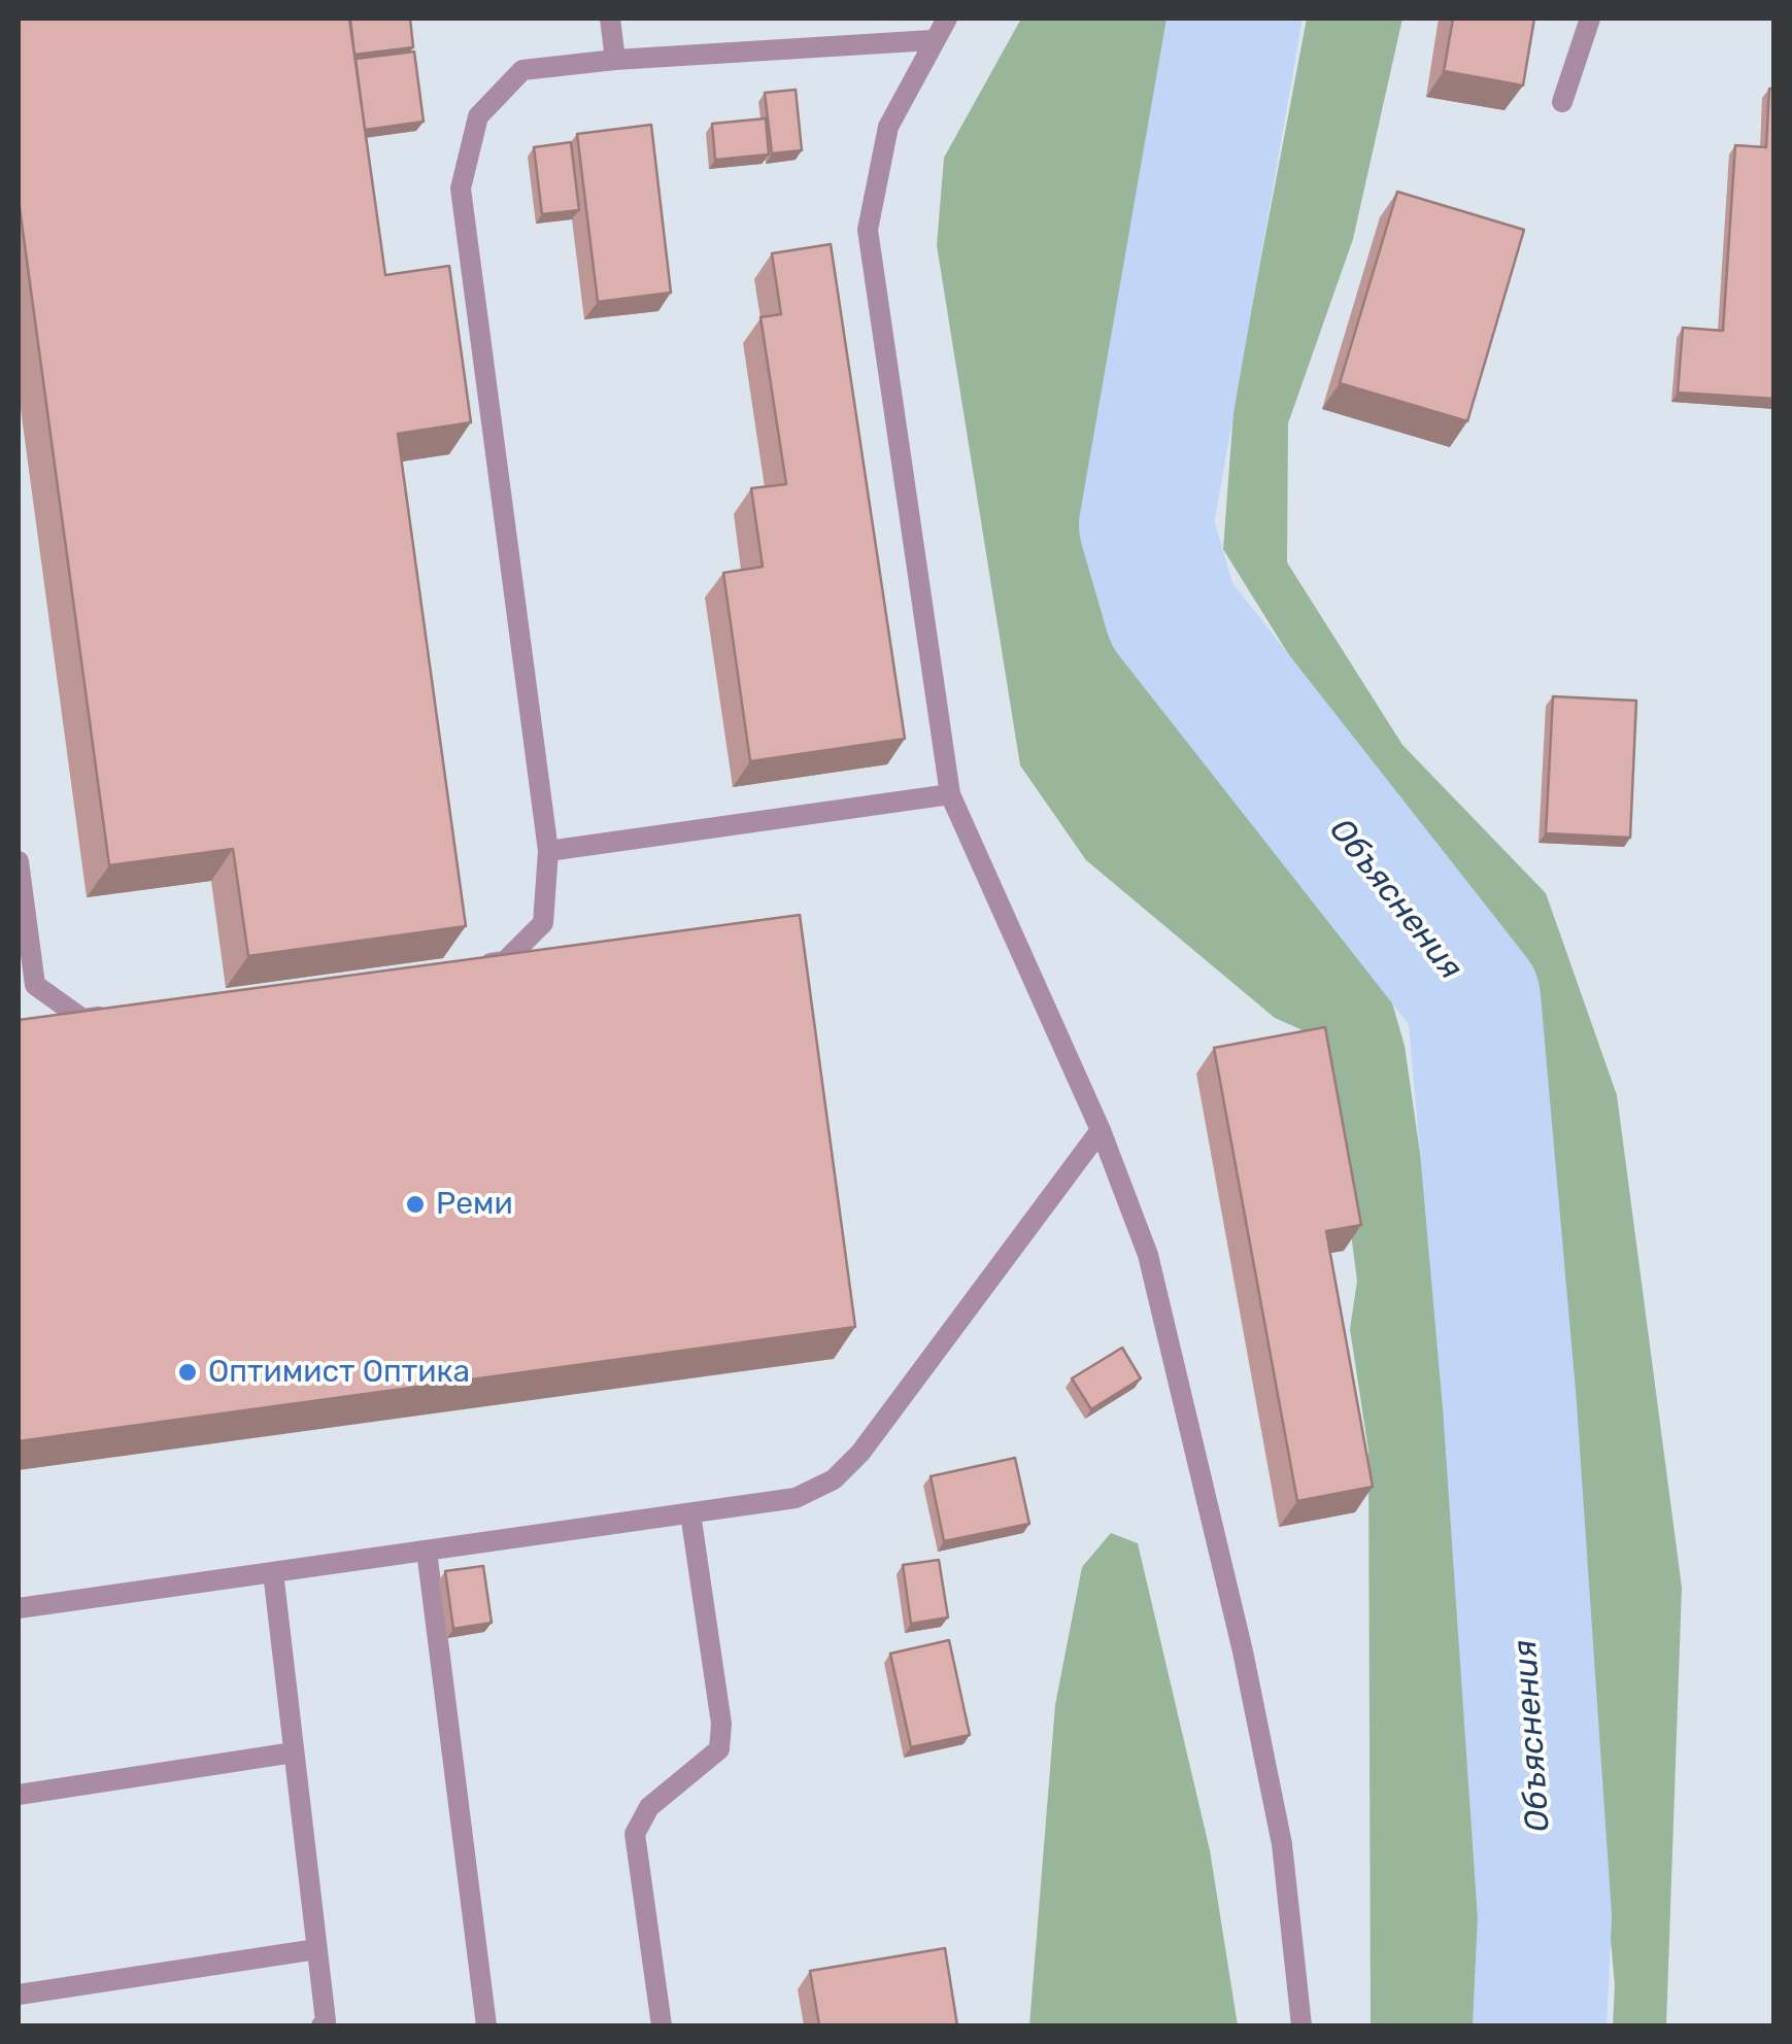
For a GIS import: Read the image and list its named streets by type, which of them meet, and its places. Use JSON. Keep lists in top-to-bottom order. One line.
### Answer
{"water":["Объяснения"],"places":["Реми","Оптимист Оптика"]}
